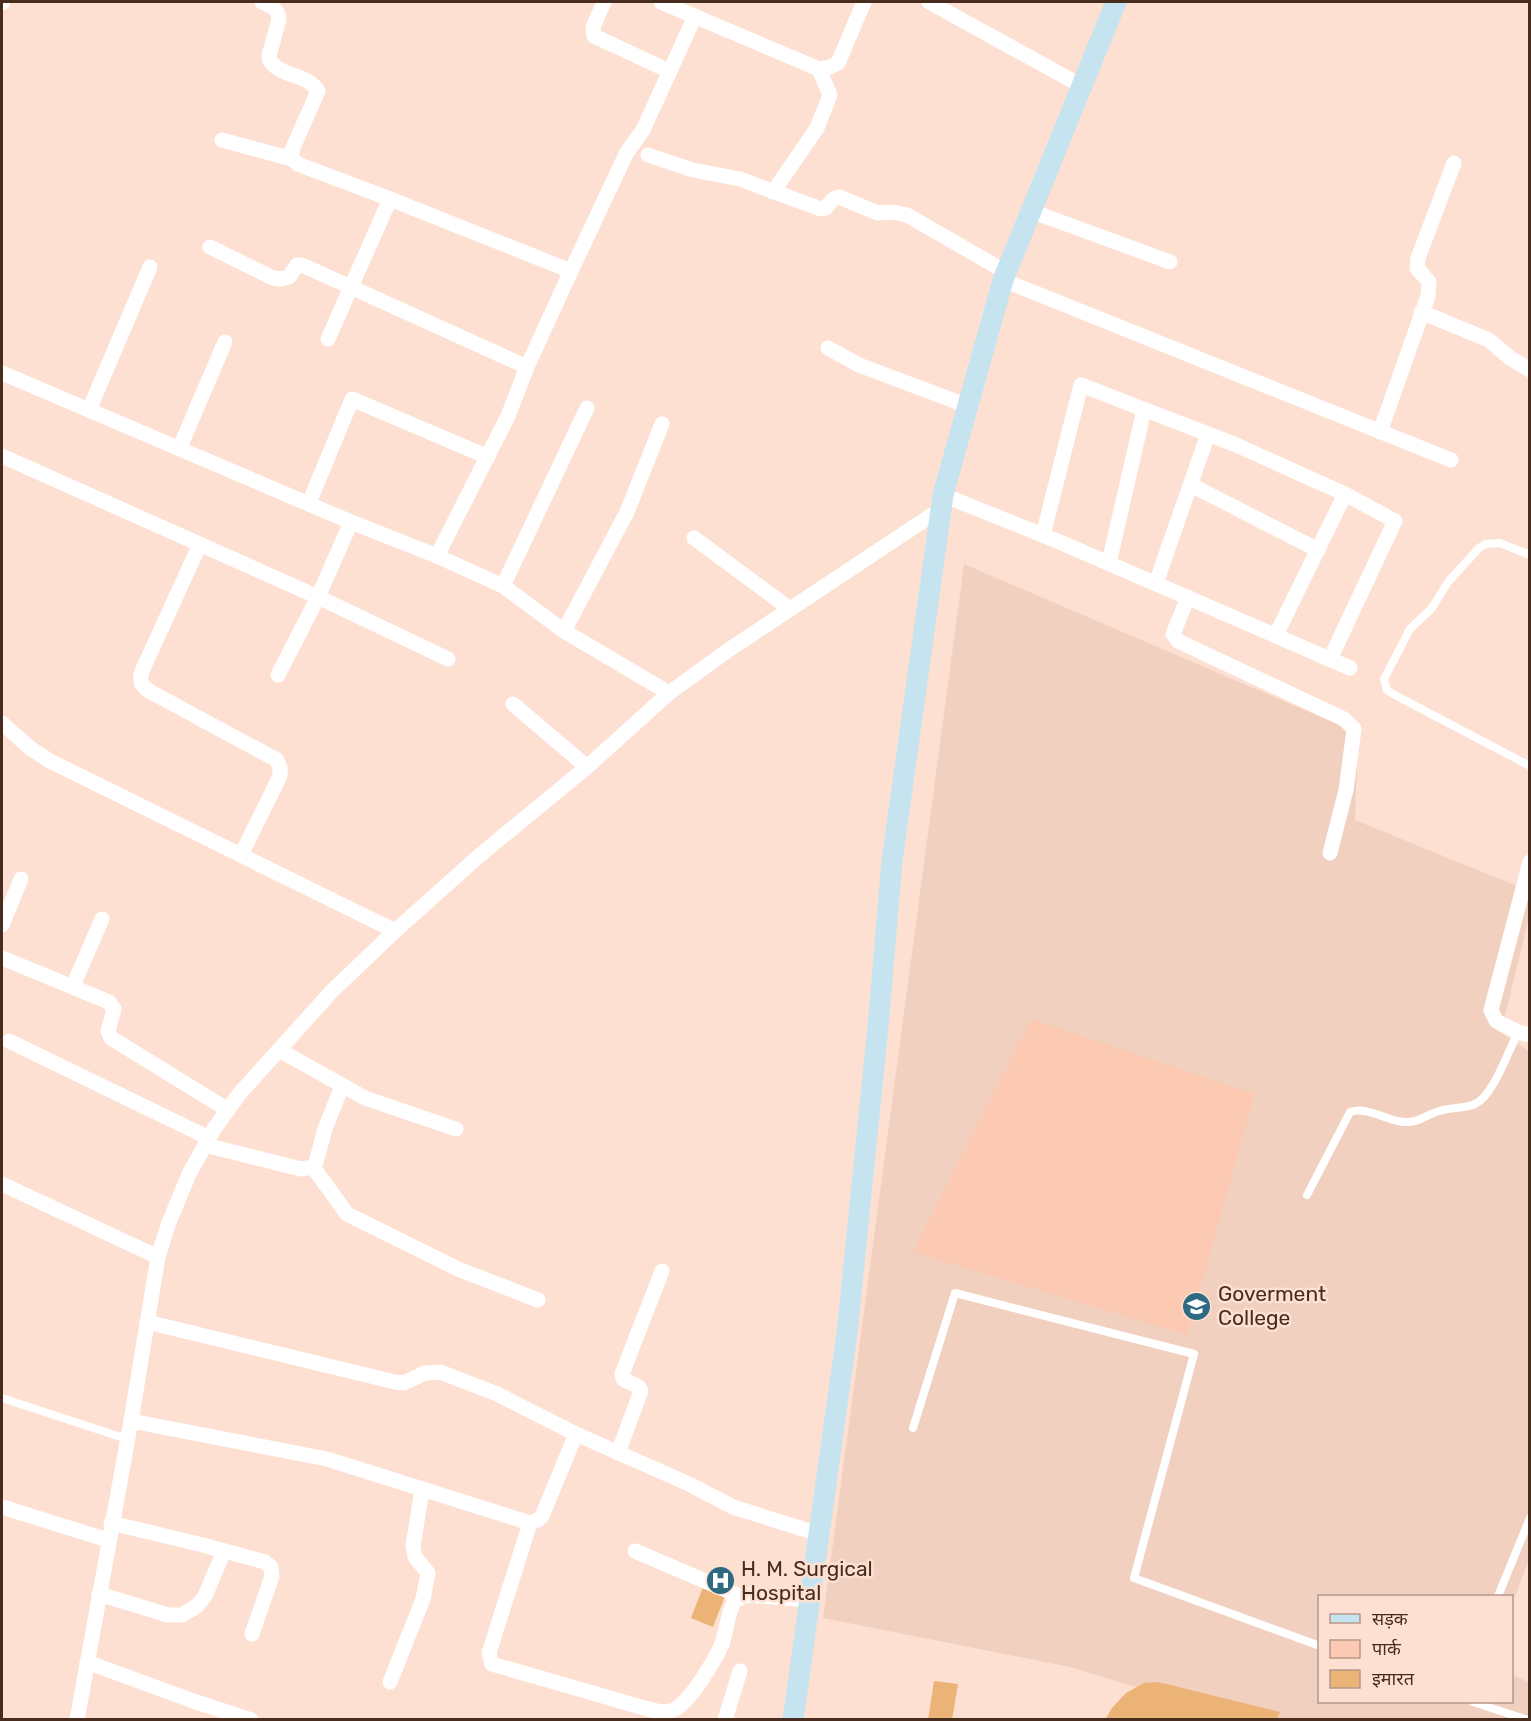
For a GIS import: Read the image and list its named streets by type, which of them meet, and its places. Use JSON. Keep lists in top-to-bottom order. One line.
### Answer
{"places":{"school or university":["Goverment College"],"hospital":["H. M. Surgical Hospital"]},"legend":["सड़क","पार्क","इमारत"]}
